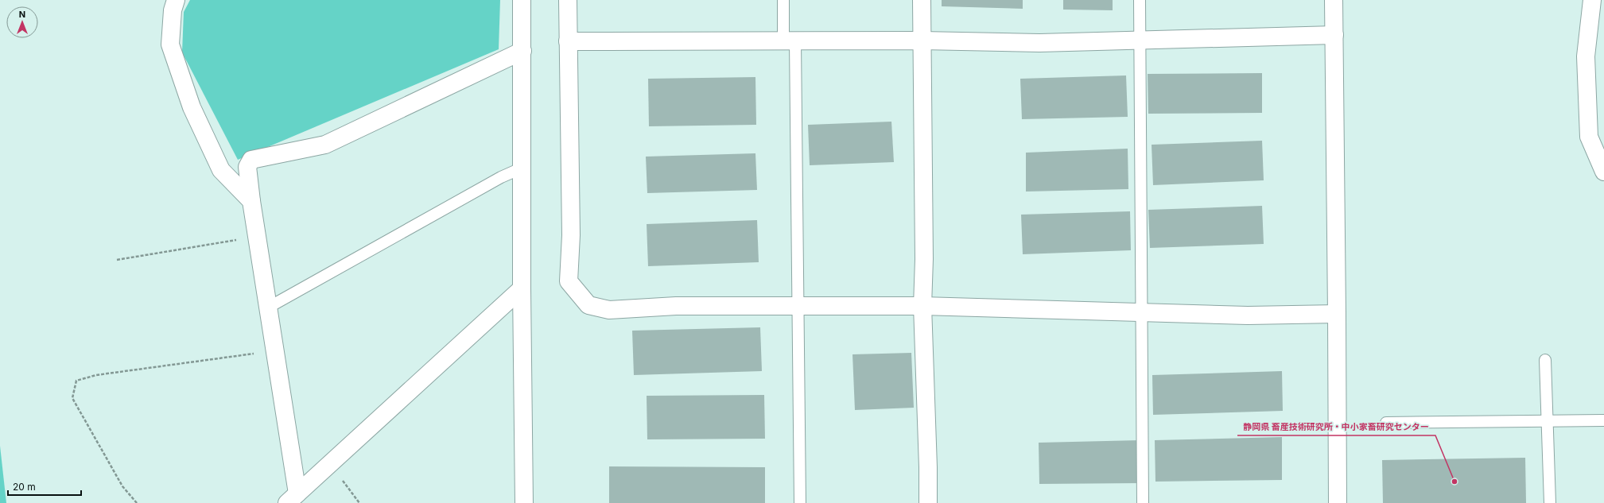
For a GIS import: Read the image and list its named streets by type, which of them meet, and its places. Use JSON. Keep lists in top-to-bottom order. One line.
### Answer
{"places":["静岡県 畜産技術研究所・中小家畜研究センター"],"scale_bar":"20 m","north":"top"}
